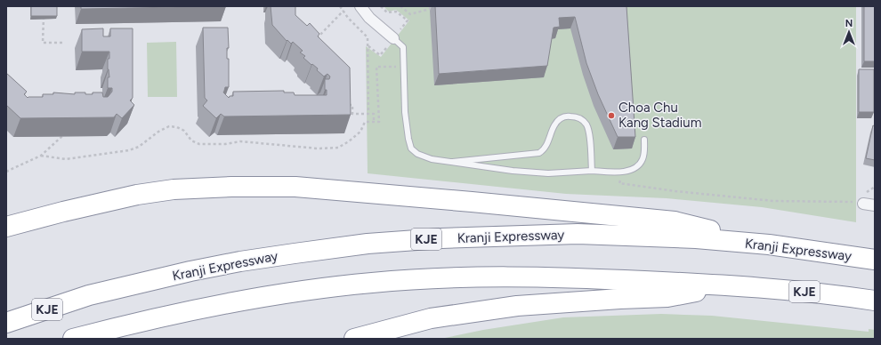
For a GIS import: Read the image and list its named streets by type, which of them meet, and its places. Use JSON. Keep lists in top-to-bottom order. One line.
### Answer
{"streets":{"highway":["Kranji Expressway","KJE"]},"places":["Choa Chu Kang Stadium"],"north":"top"}
